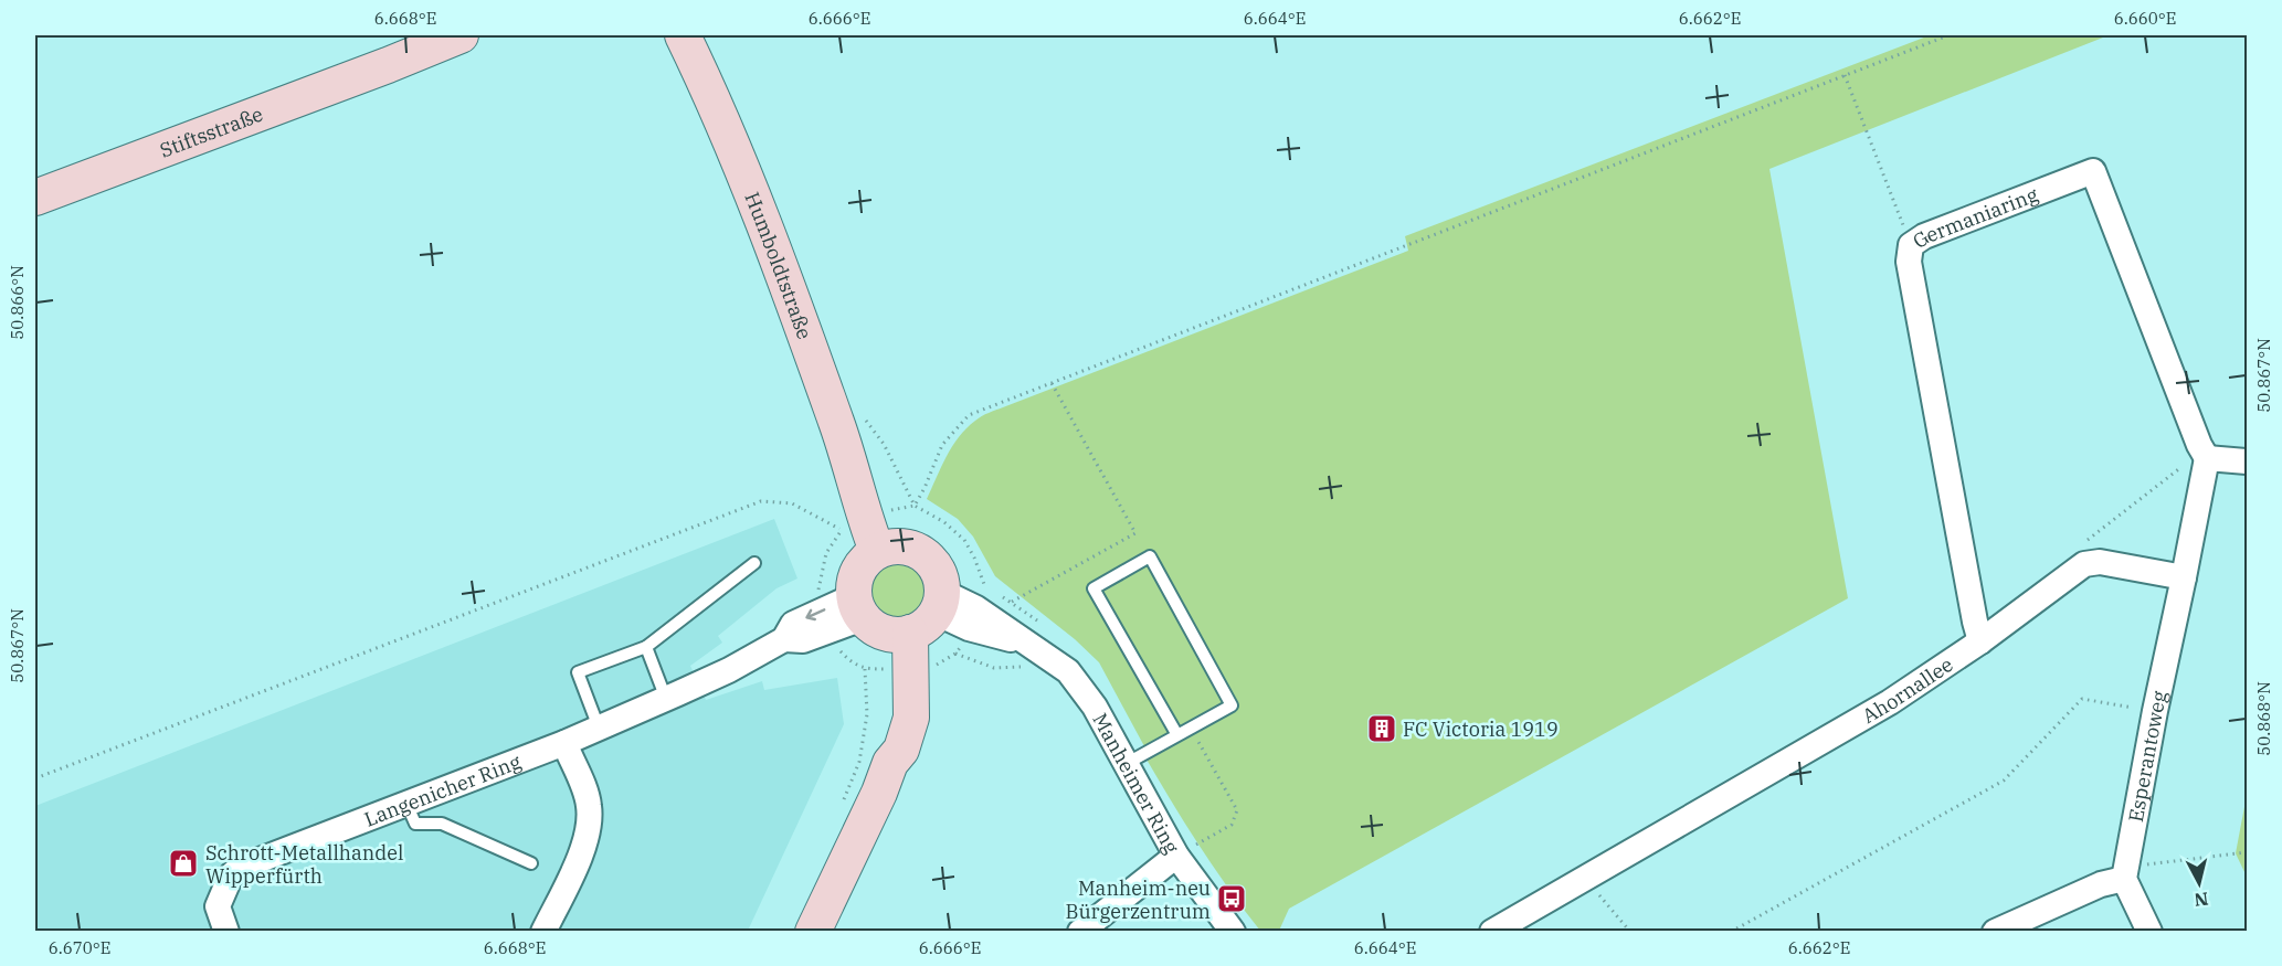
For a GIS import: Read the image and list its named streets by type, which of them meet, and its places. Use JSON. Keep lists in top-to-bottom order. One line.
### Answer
{"streets":{"street":["Stiftsstraße","Germaniaring","Humboldtstraße","Ahornallee","Esperantoweg","Manheimer Ring","Langenicher Ring"]},"crossings":[["Germaniaring","Ahornallee"],["Humboldtstraße","Manheimer Ring"],["Humboldtstraße","Langenicher Ring"],["Manheimer Ring","Langenicher Ring"]],"places":{"building":["FC Victoria 1919"],"shop":["Schrott-Metallhandel Wipperfürth"],"bus stop":["Manheim-neu Bürgerzentrum"]},"north":"bottom","coordinates":["6.668°E","6.666°E","6.664°E","6.662°E","6.660°E","50.866°N","50.867°N","50.868°N","6.670°E"]}
